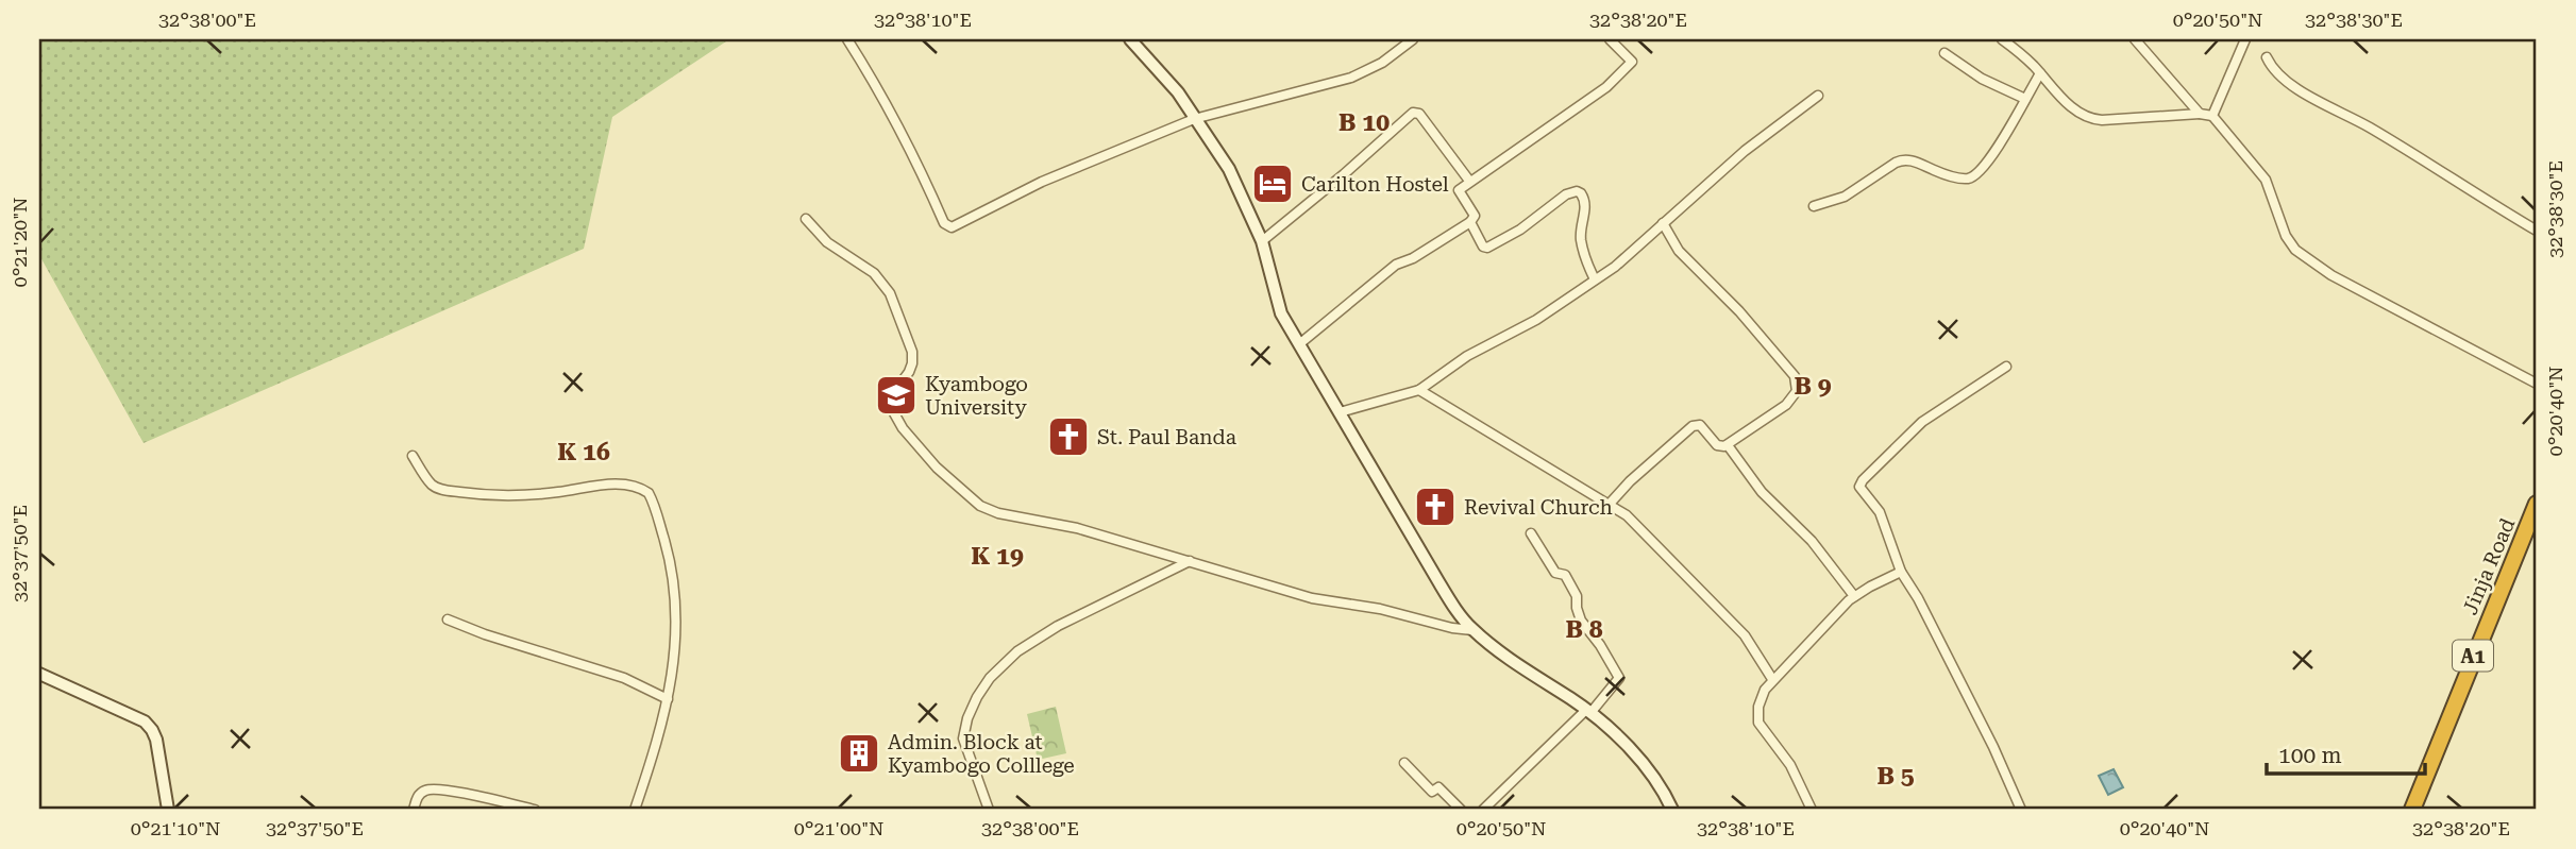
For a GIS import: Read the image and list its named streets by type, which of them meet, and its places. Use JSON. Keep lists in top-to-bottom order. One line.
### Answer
{"streets":{"highway":["Jinja Road","A1"]},"districts":["B 10","B 9","K 16","K 19","B 8","B 5"],"places":{"hotel":["Carilton Hostel"],"school or university":["Kyambogo University"],"church":["St. Paul Banda","Revival Church"],"building":["Admin. Block at Kyambogo Colllege"]},"scale_bar":"100 m","coordinates":["32°38'00\"E","32°38'10\"E","32°38'20\"E","0°20'50\"N","32°38'30\"E","0°21'20\"N","0°20'40\"N","32°37'50\"E","0°21'10\"N","0°21'00\"N"]}
